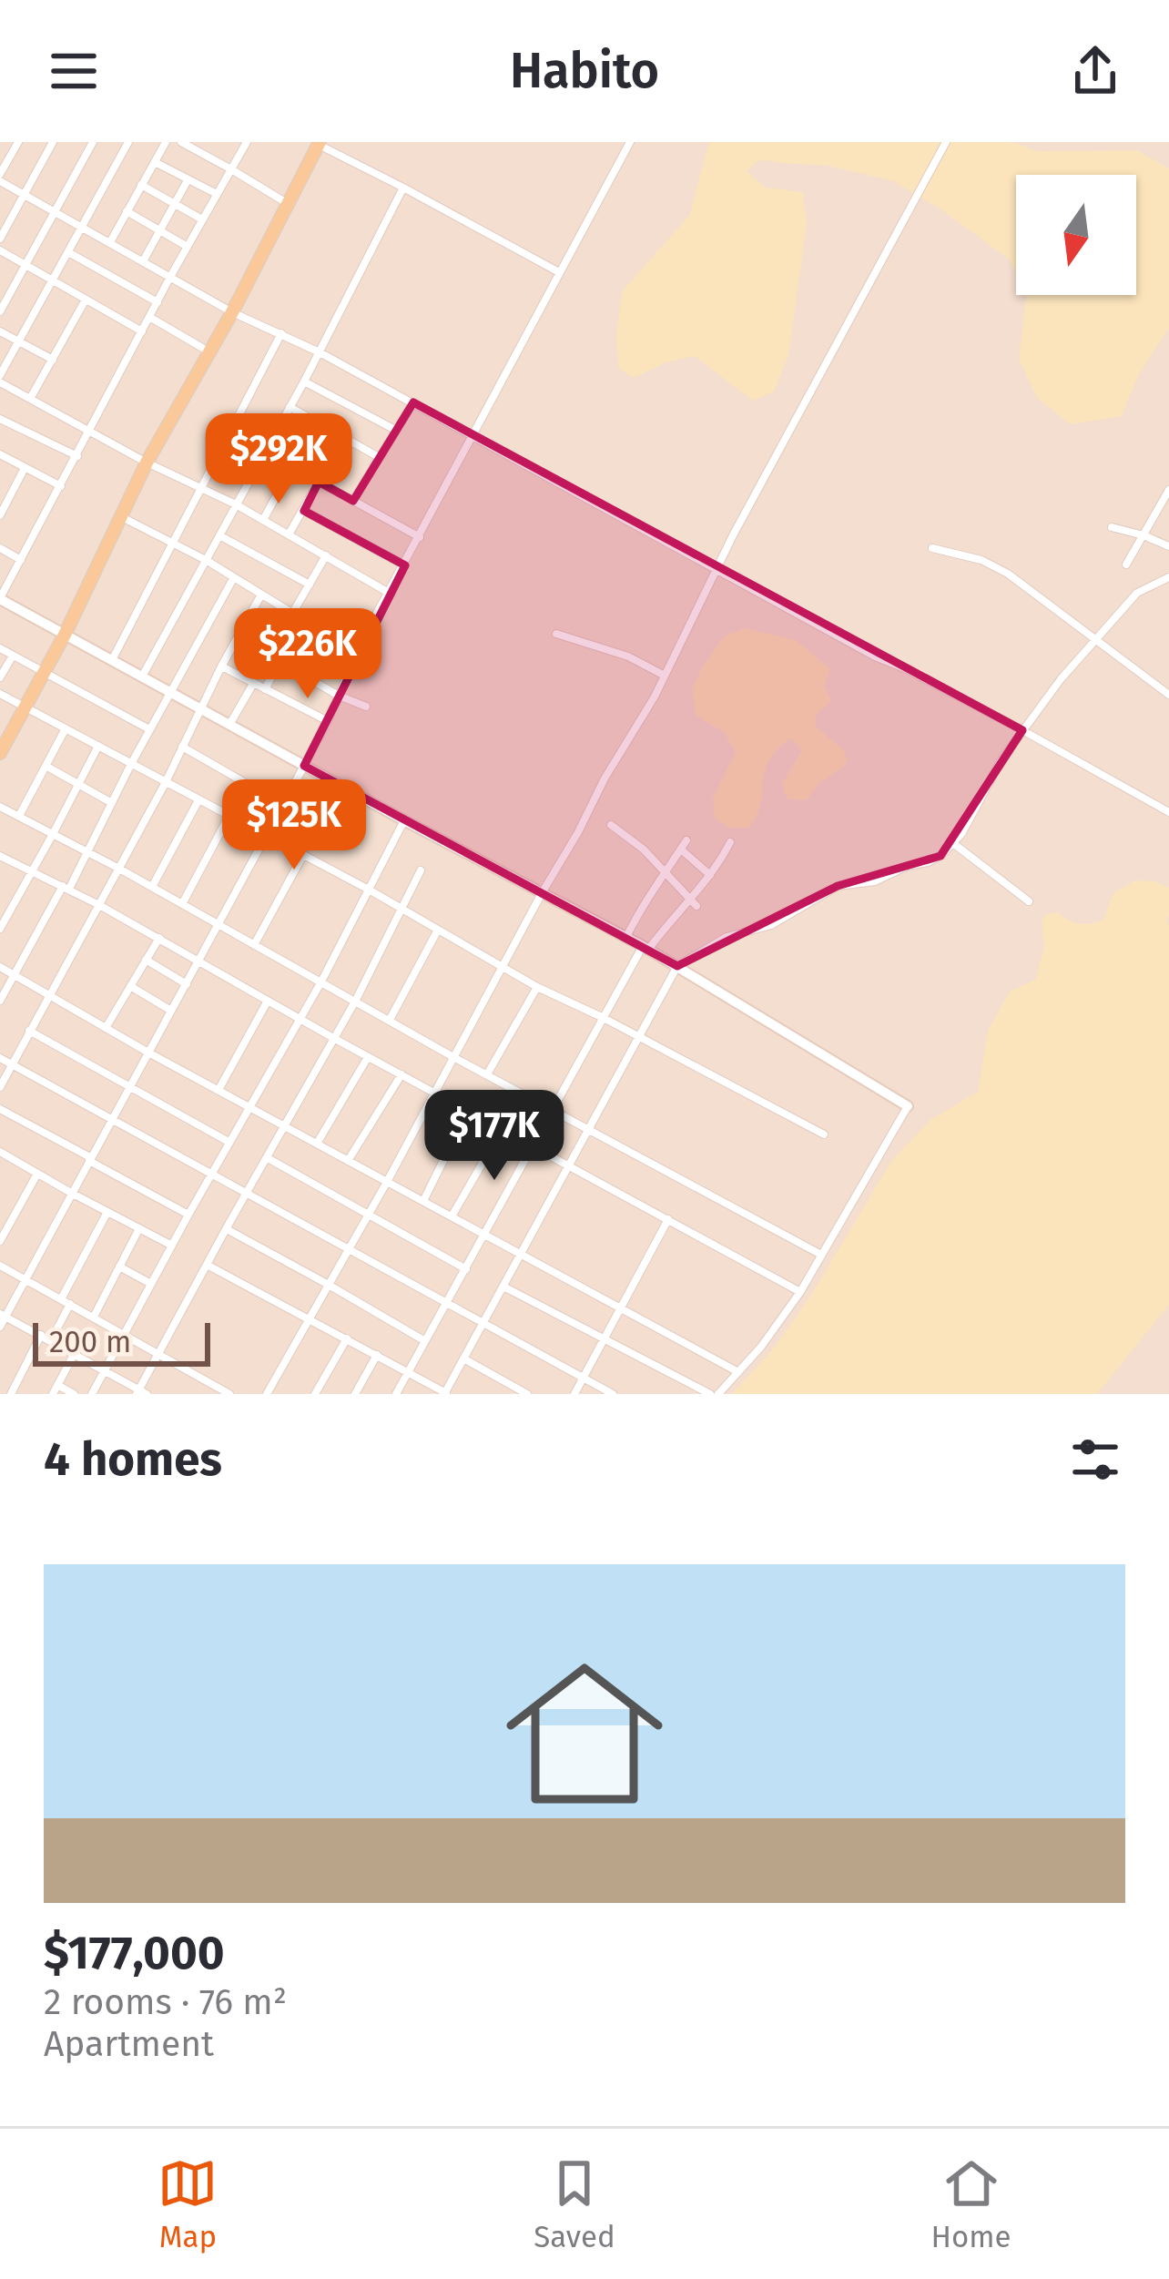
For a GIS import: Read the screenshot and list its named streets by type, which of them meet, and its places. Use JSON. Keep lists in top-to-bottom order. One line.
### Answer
{"scale_bar":"200 m","north":"bottom","page":{"header":"Habito","price":["$292K","$226K","$125K","$177K"],"scale":"200 m","heading":"4 homes","list":[{"name":"$177,000","note":"2 rooms · 76 m² · Apartment"}],"tabs":["Map","Saved","Home"]}}
